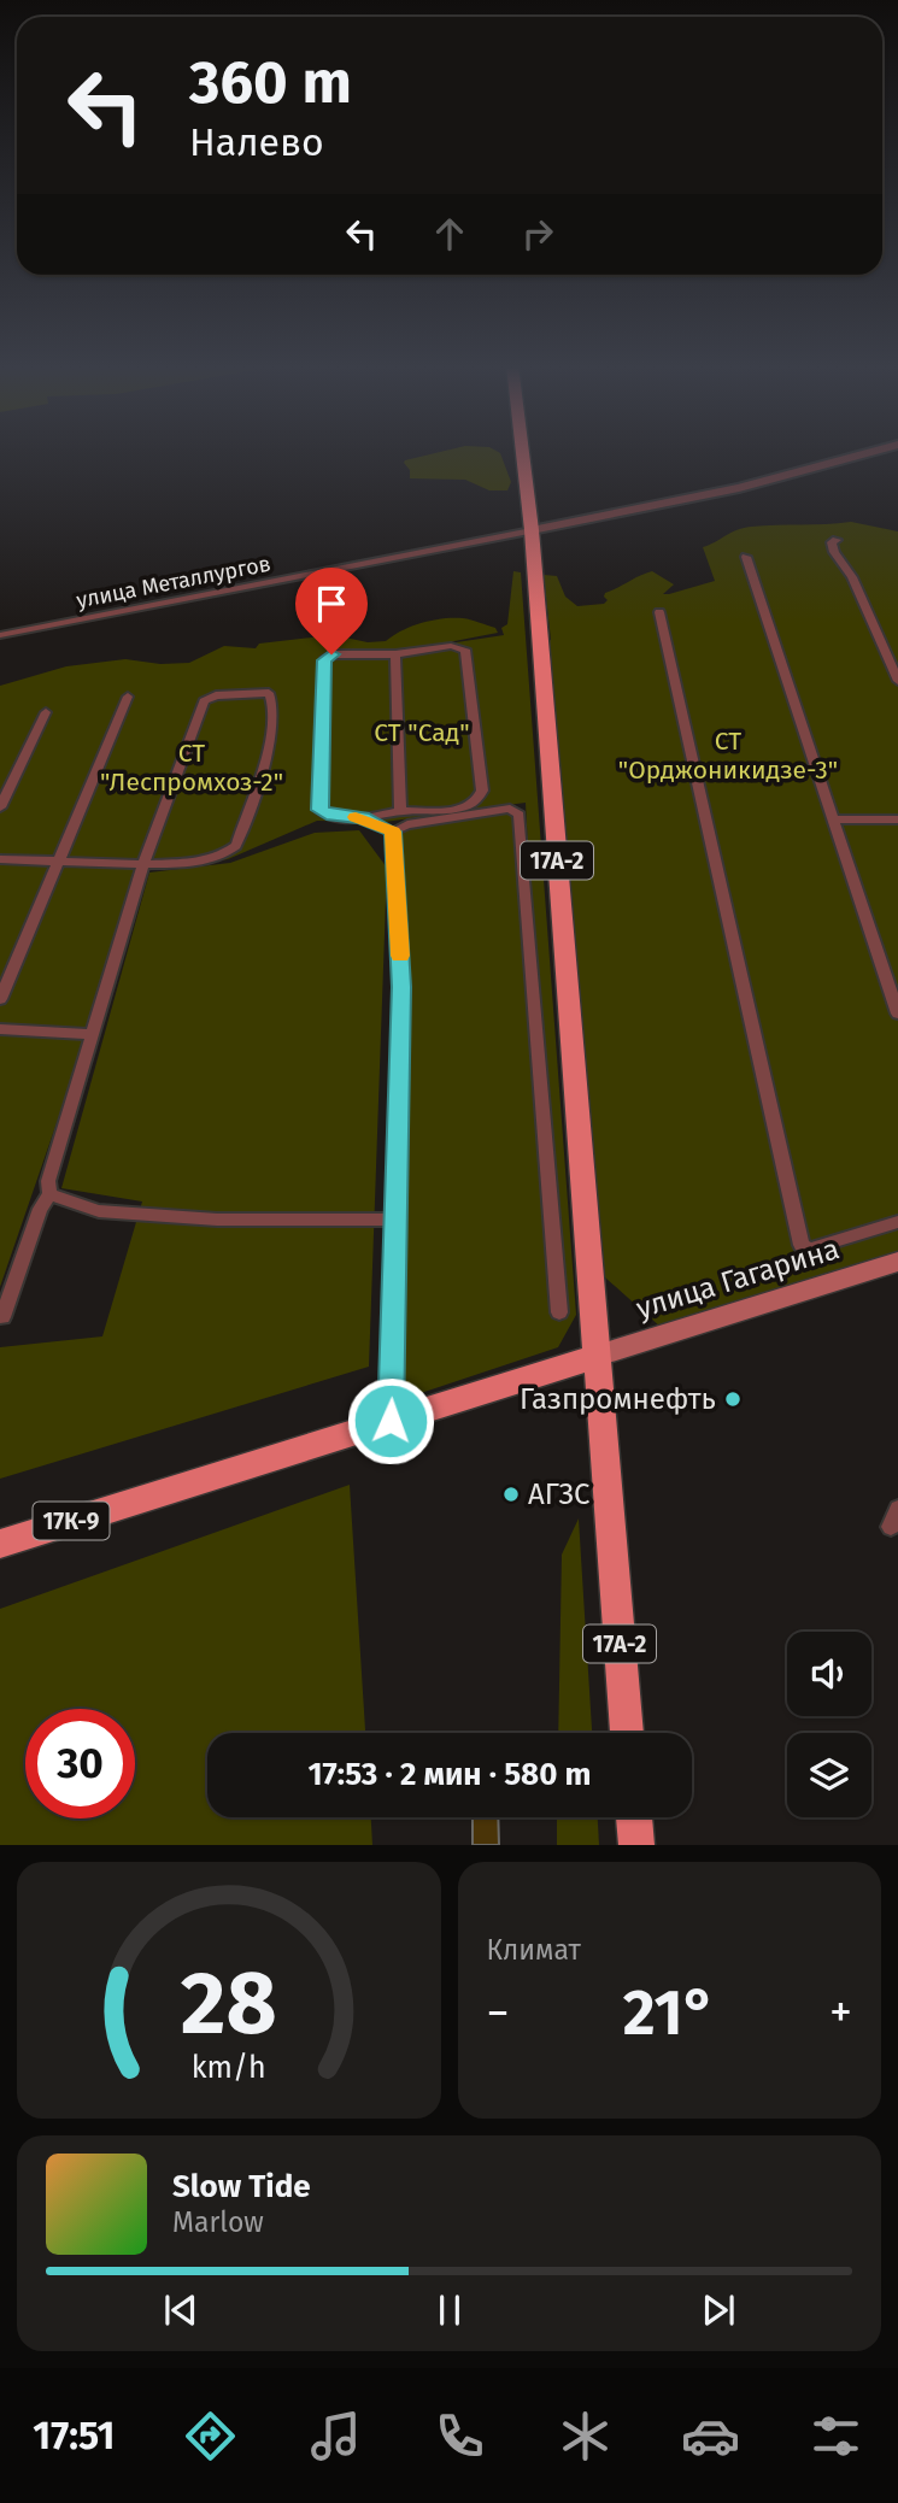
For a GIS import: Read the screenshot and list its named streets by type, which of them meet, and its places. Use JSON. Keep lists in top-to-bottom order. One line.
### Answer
{"streets":{"main road":["17А-2","улица Гагарина","17К-9"],"street":["улица Металлургов"]},"crossings":[["улица Металлургов","17А-2"],["17А-2","улица Гагарина"],["17А-2","17К-9"],["улица Гагарина","17К-9"]],"parks":["СТ \"Сад\"","СТ \"Орджоникидзе-3\"","СТ \"Леспромхоз-2\""],"places":["Газпромнефть","АГЗС"],"page":{"turn":["360 m","Налево"],"limit":"30","trip":"17:53 · 2 мин · 580 m","tile":"Климат","heat":["−","21°","+"],"song":["Slow Tide","Marlow"],"tabs":"17:51","gauge":["28","km/h"]}}
